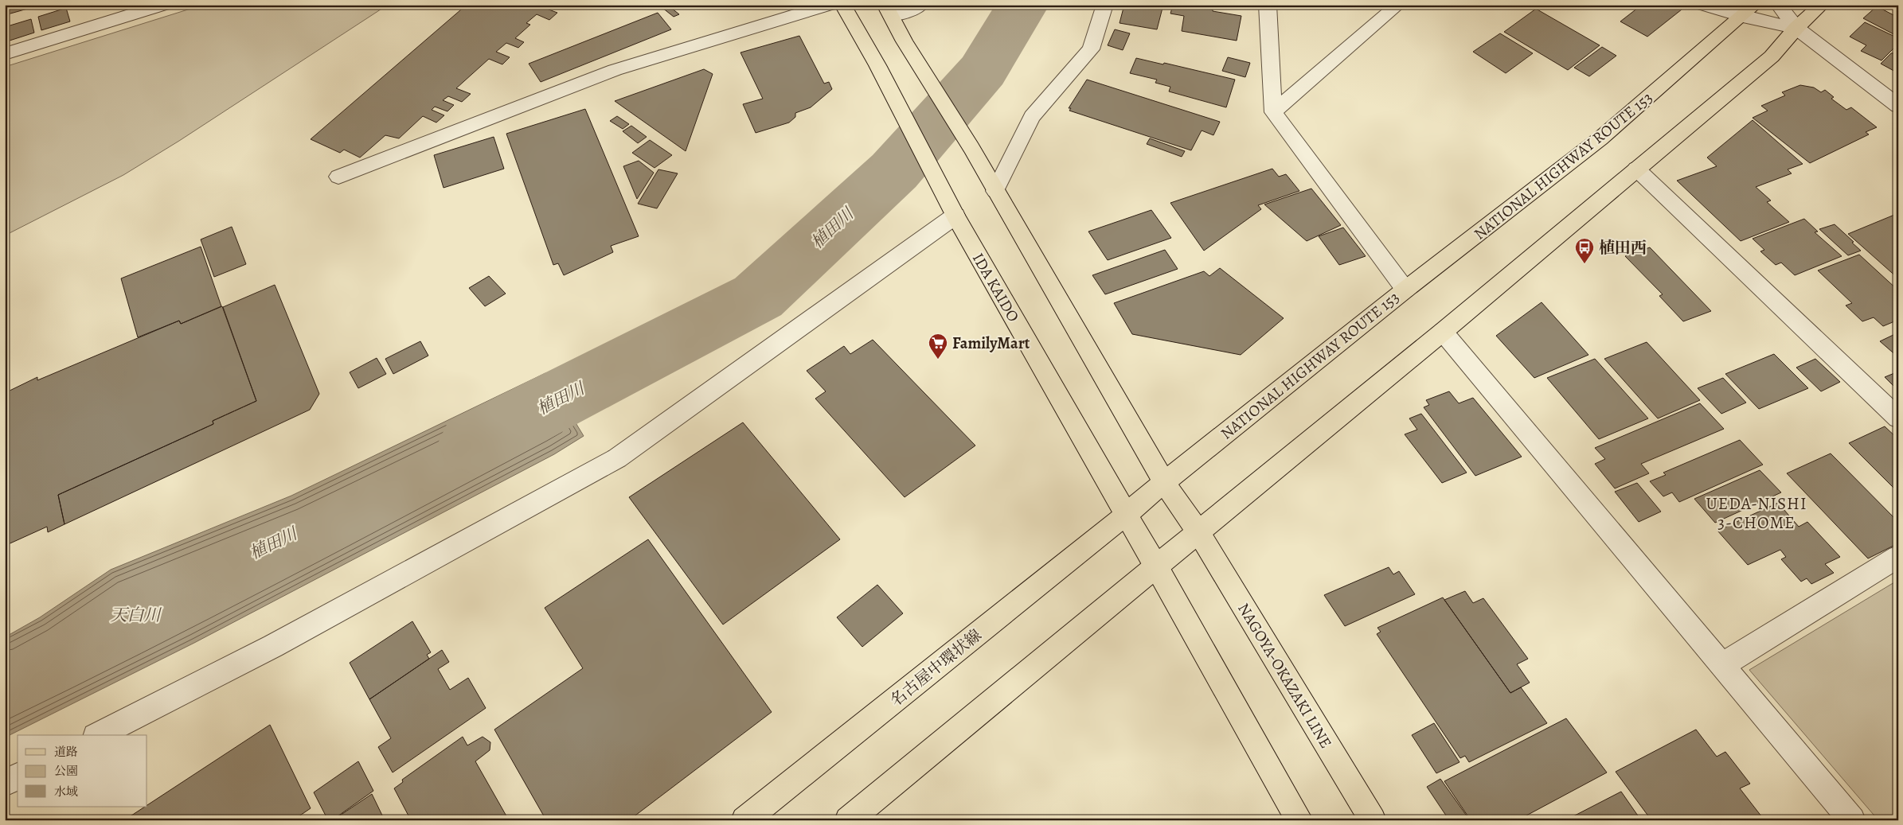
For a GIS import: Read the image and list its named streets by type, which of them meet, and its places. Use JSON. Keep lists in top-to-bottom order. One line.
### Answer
{"streets":{"main road":["NATIONAL HIGHWAY ROUTE 153","IDA KAIDO","名古屋中環状線","NAGOYA-OKAZAKI LINE"]},"crossings":[["NATIONAL HIGHWAY ROUTE 153","IDA KAIDO"],["NATIONAL HIGHWAY ROUTE 153","名古屋中環状線"],["NATIONAL HIGHWAY ROUTE 153","NAGOYA-OKAZAKI LINE"],["IDA KAIDO","名古屋中環状線"]],"districts":["UEDA-NISHI 3-CHOME"],"water":["植田川","天白川"],"places":{"bus stop":["植田西"],"supermarket":["FamilyMart"]},"legend":["道路","公園","水域"]}
